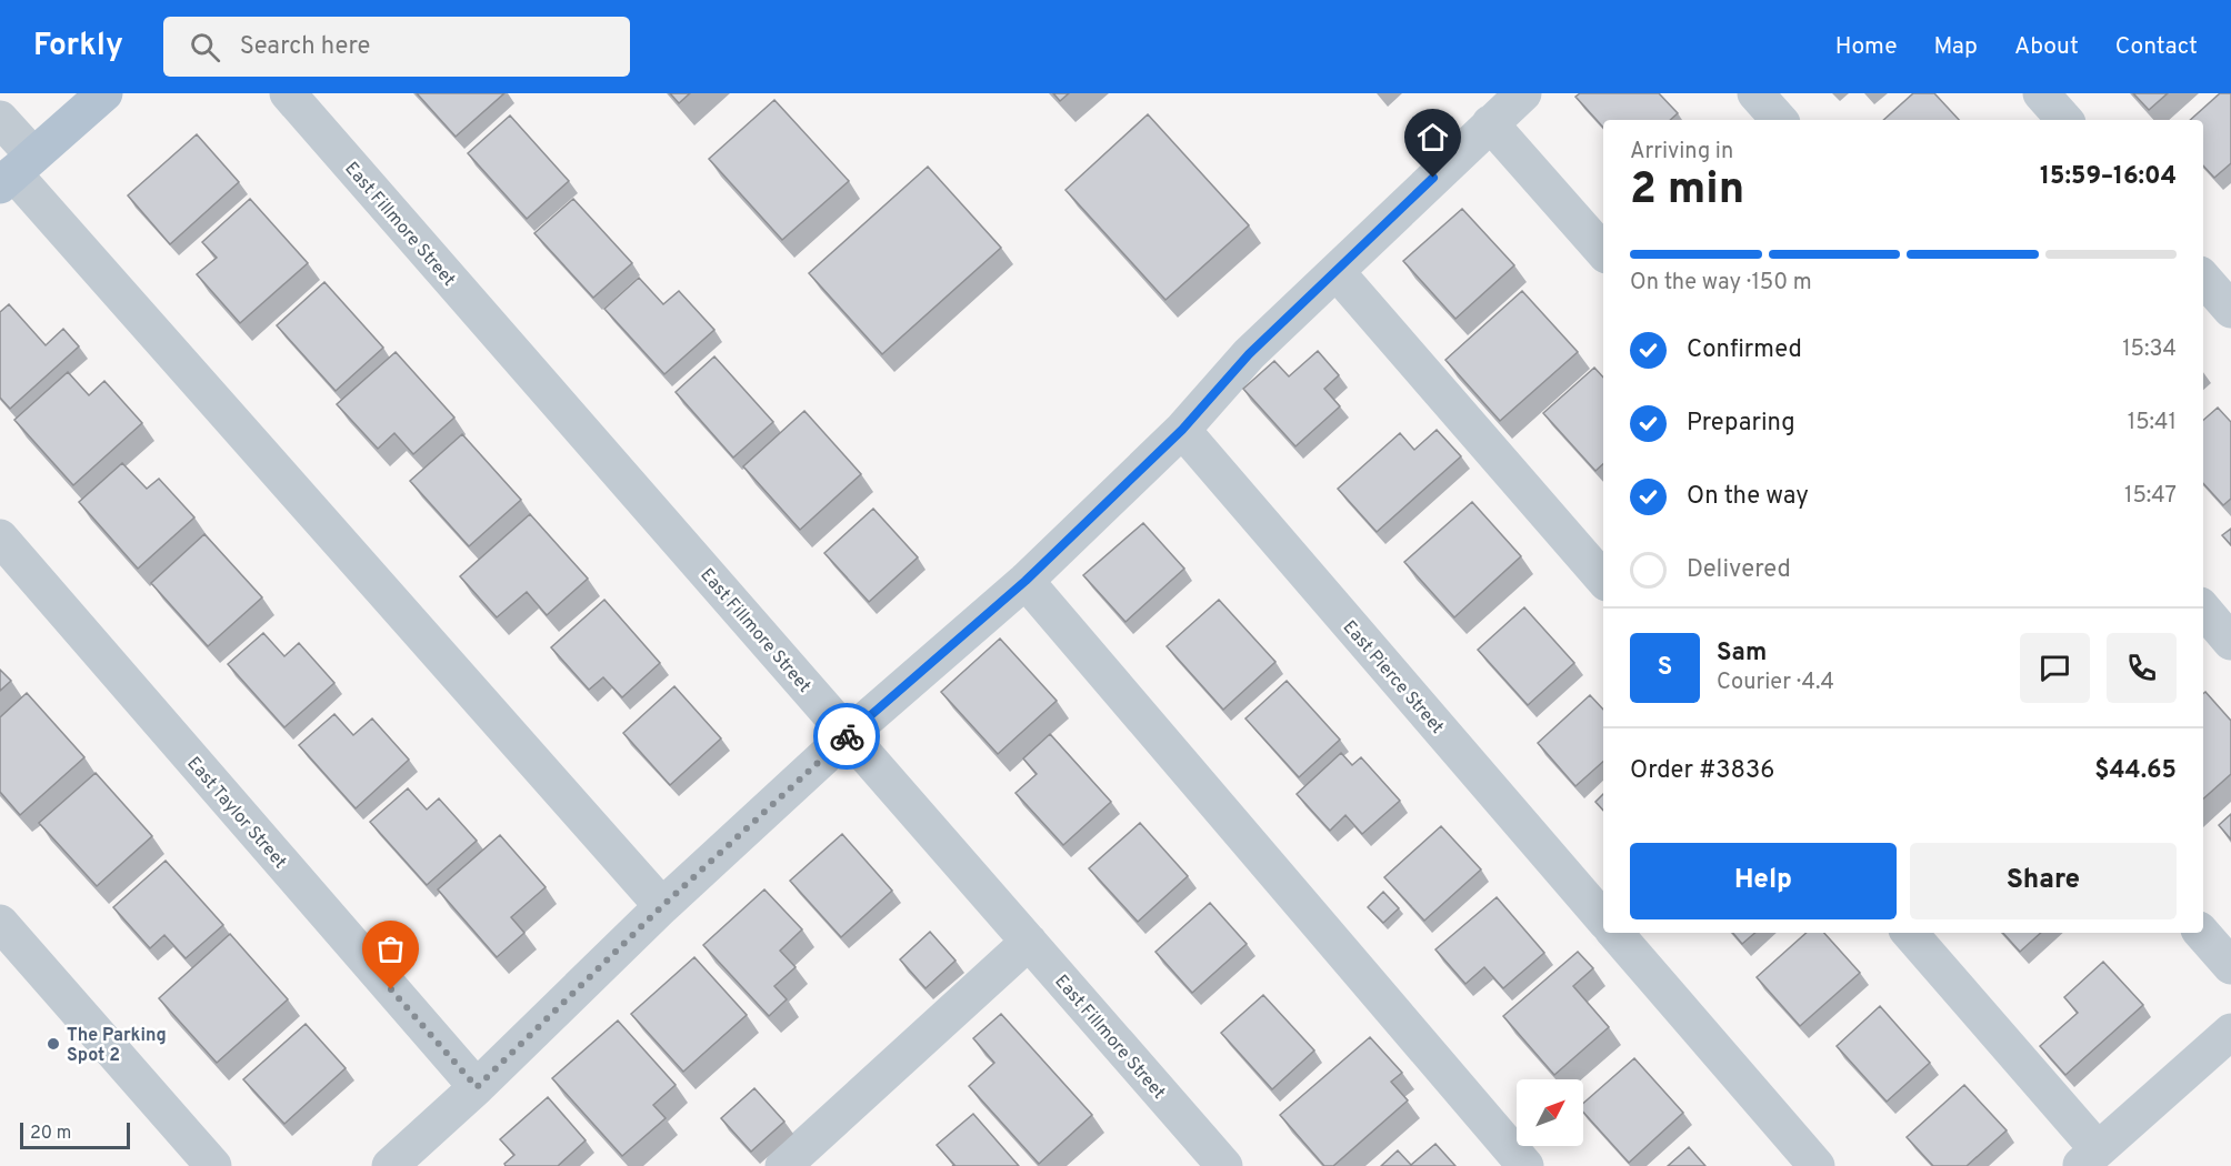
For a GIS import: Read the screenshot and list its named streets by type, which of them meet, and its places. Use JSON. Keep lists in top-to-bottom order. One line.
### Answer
{"streets":{"street":["East Fillmore Street","East Pierce Street","East Taylor Street"]},"places":["The Parking Spot 2"],"scale_bar":"20 m","north":"top right","page":{"header":"Forkly","search":"Search here","nav":["Home","Map","About","Contact"],"heading":["2 min","Arriving in","15:59–16:04"],"panel":["Sam","Courier · 4.4","Order #3836","$44.65"],"bar":"On the way · 150 m","list":[["Confirmed","15:34"],["Preparing","15:41"],["On the way","15:47"],"Delivered"],"round":"S","buttons":["Help","Share"],"scale":"20 m"}}
